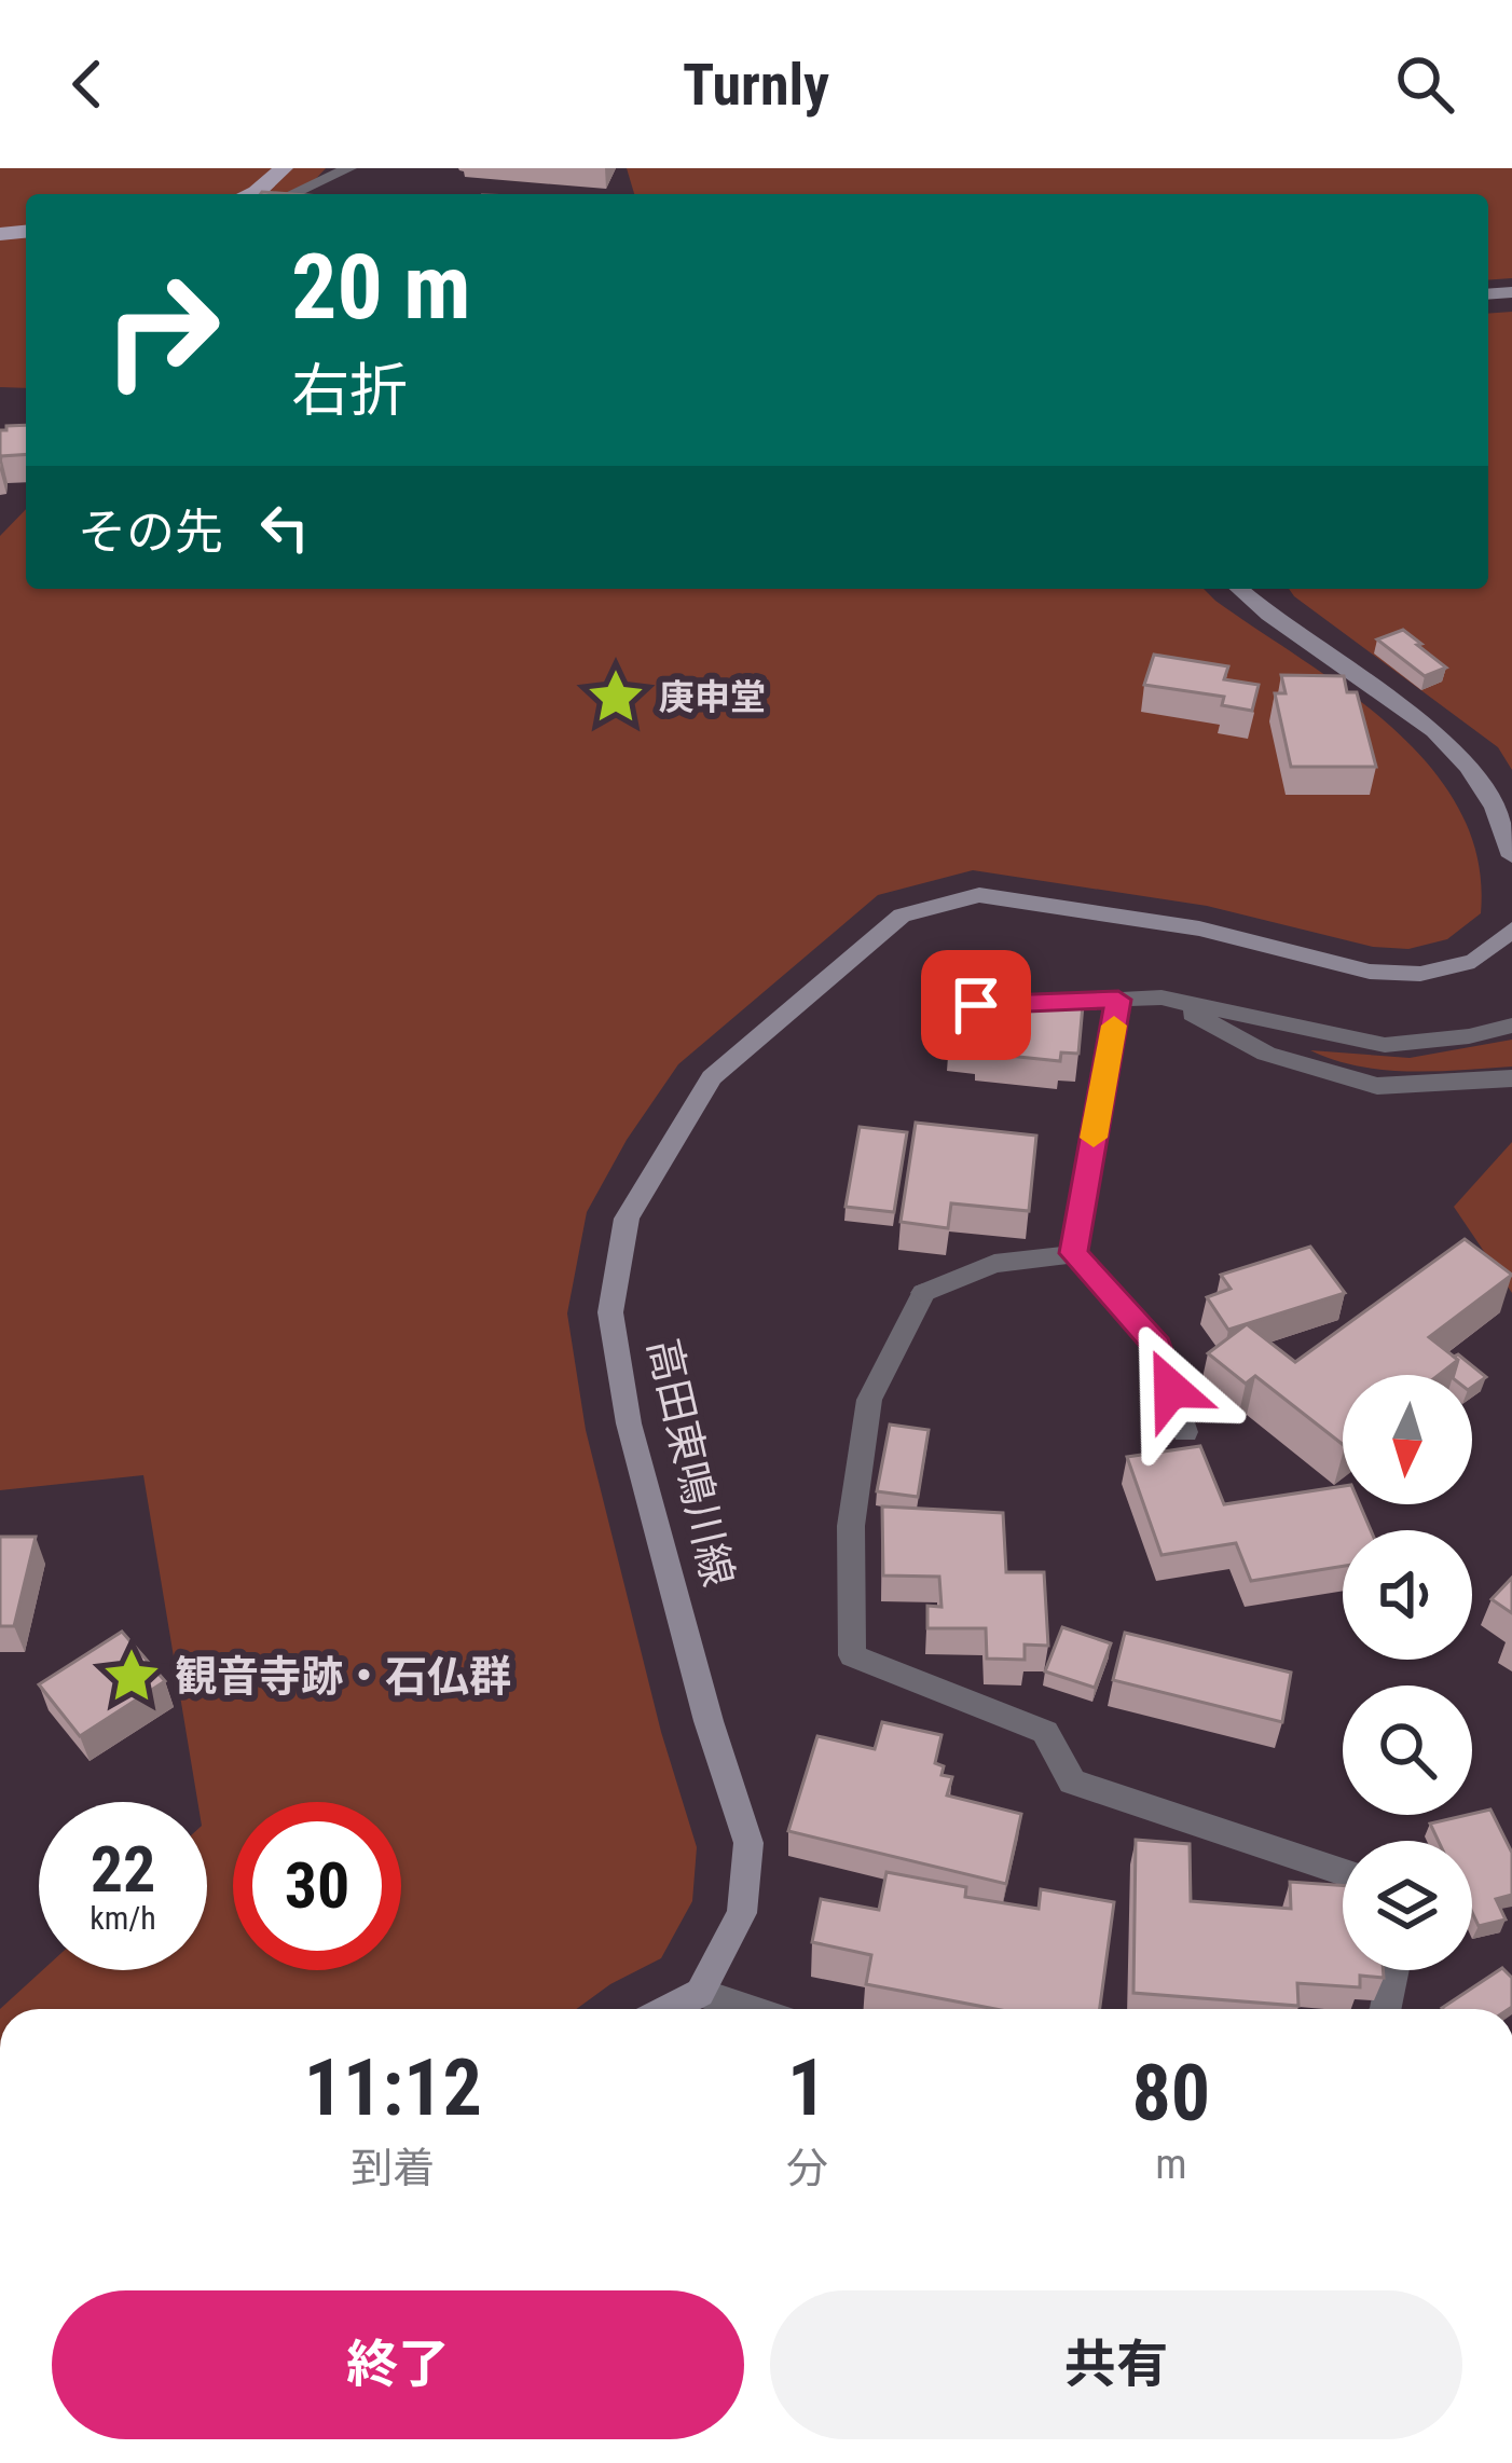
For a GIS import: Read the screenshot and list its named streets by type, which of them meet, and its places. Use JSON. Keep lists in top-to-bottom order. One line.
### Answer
{"streets":{"main road":["高田東鳴川線"]},"places":{"place":["庚申堂","観音寺跡・石仏群"]},"north":"bottom","page":{"header":"Turnly","turn":["20 m","右折"],"then":"その先","speed":"22 km/h","limit":"30","eta":["11:12","到着","1","分","80","m"],"buttons":["終了","共有"]}}
